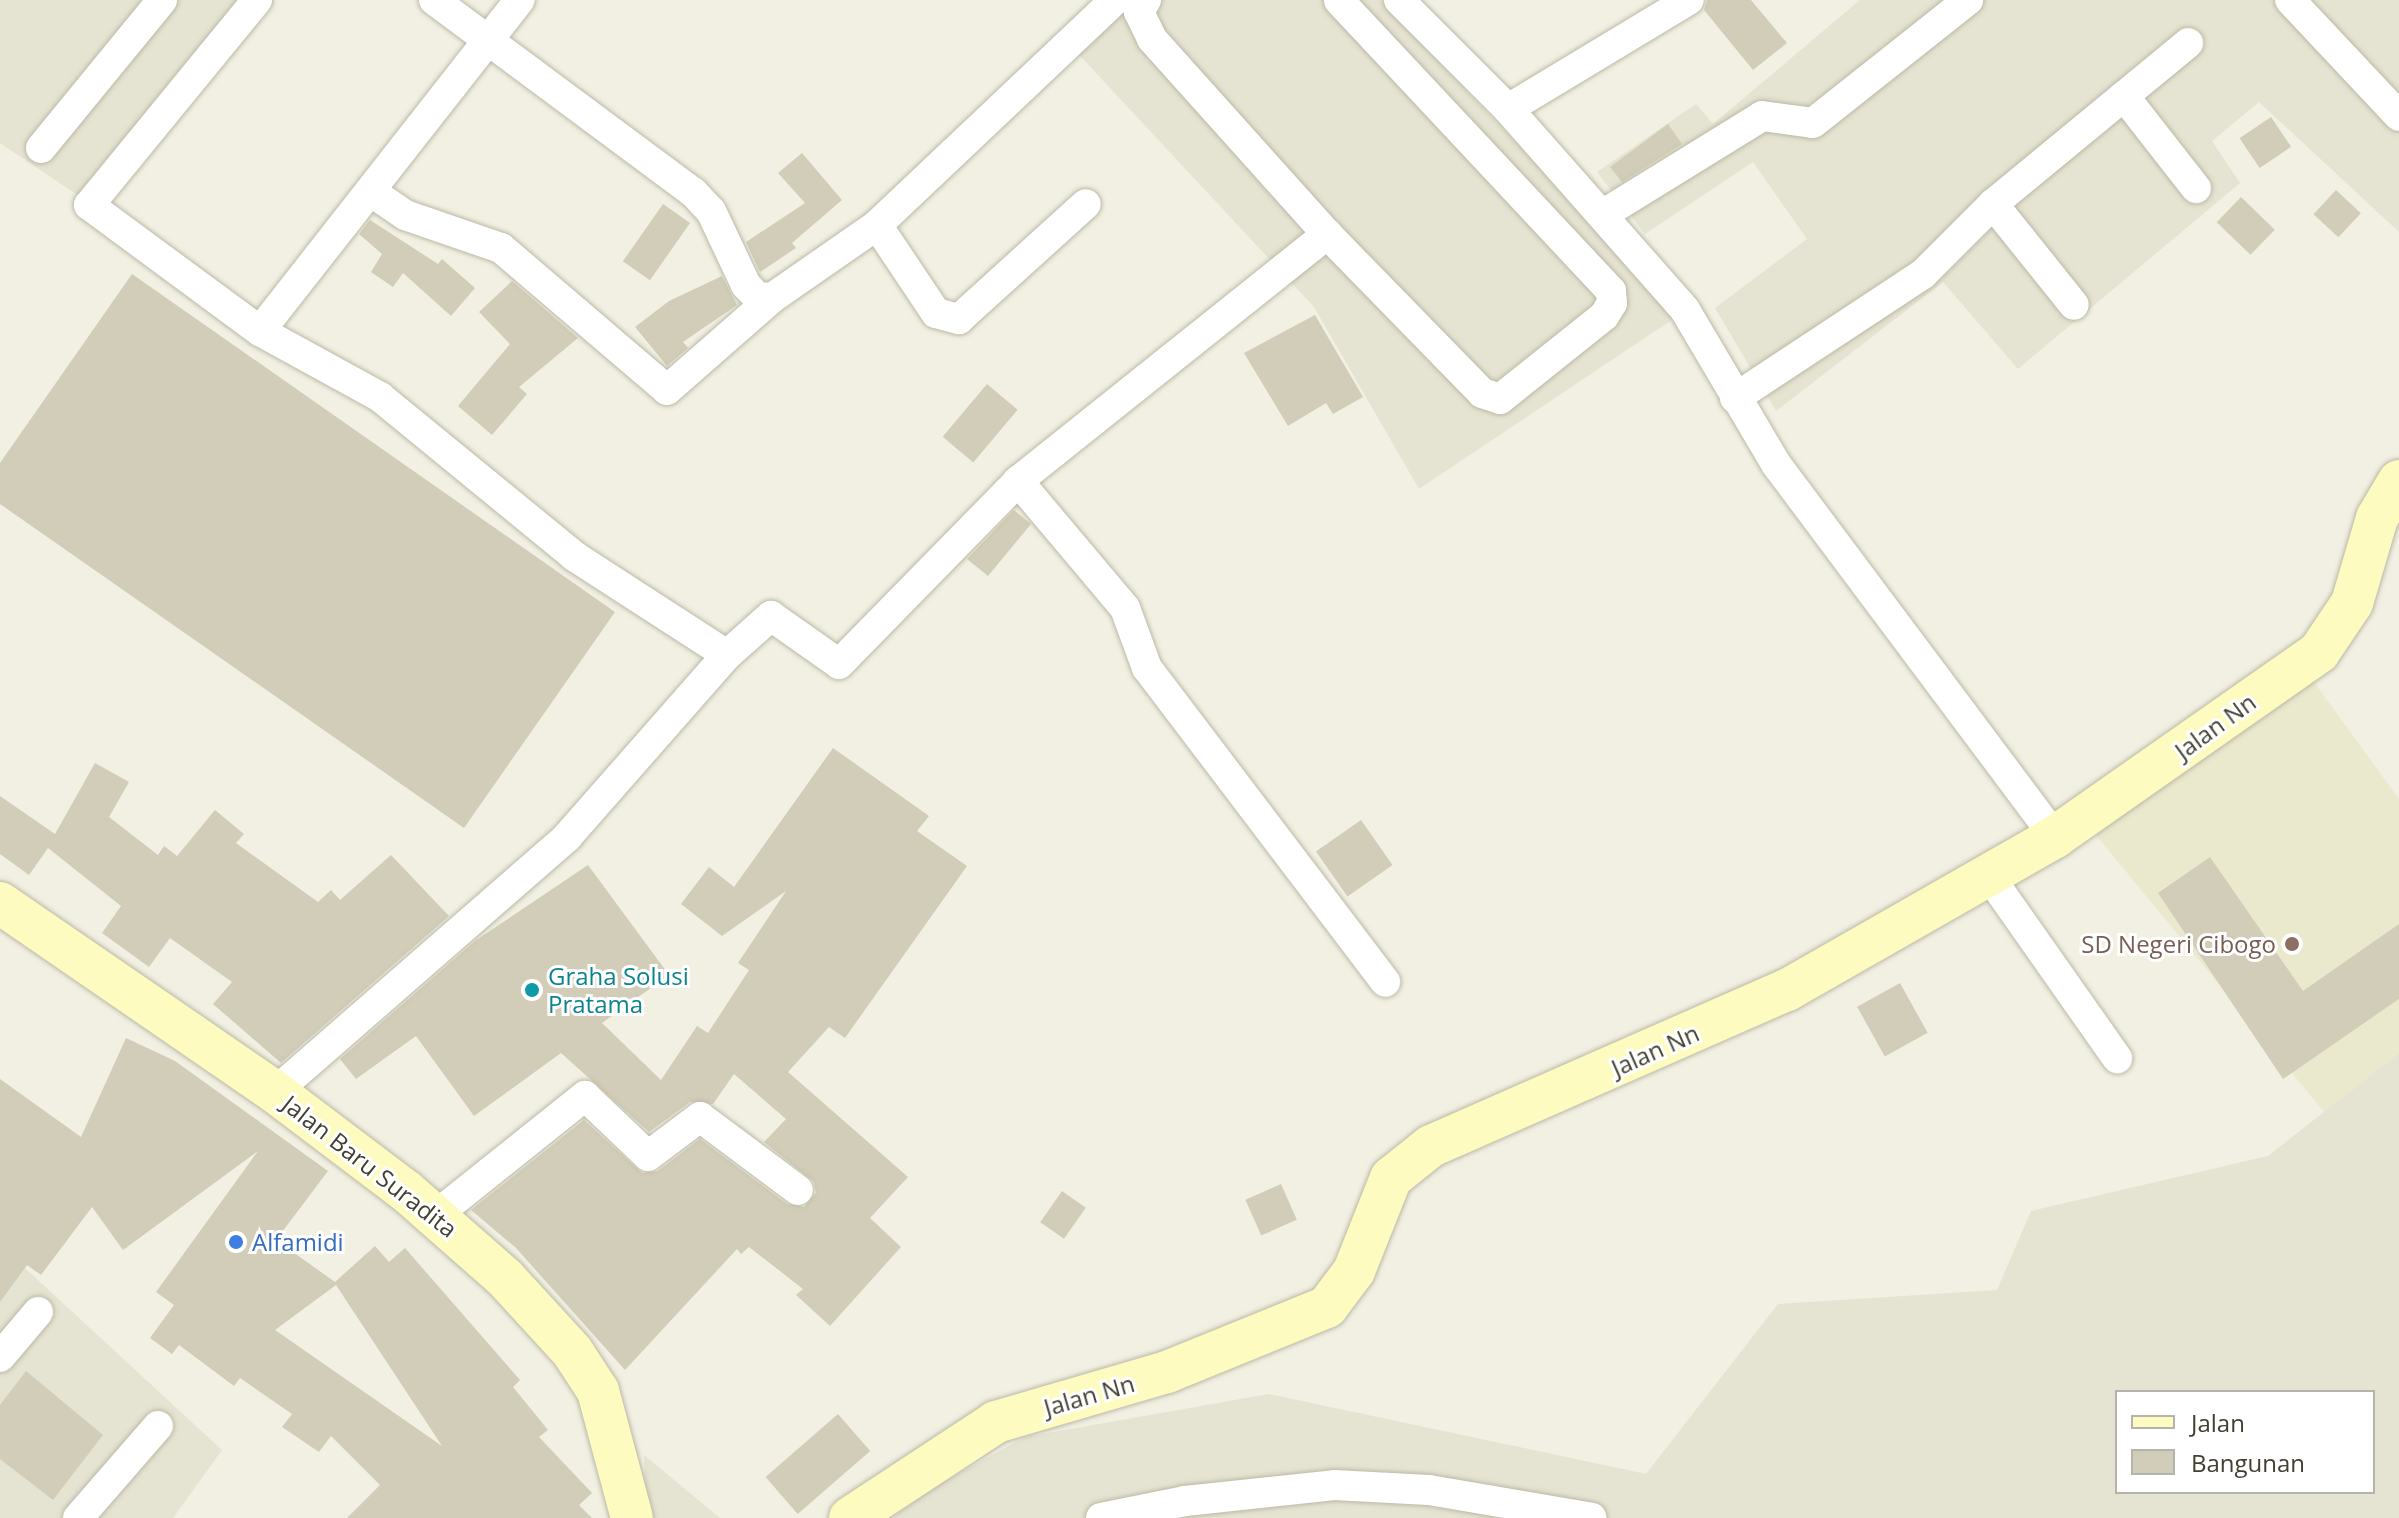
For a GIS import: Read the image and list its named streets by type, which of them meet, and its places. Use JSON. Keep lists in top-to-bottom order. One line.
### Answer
{"streets":{"street":["Jalan Nn","Jalan Baru Suradita"]},"places":["SD Negeri Cibogo","Graha Solusi Pratama","Alfamidi"],"legend":["Jalan","Bangunan"]}
